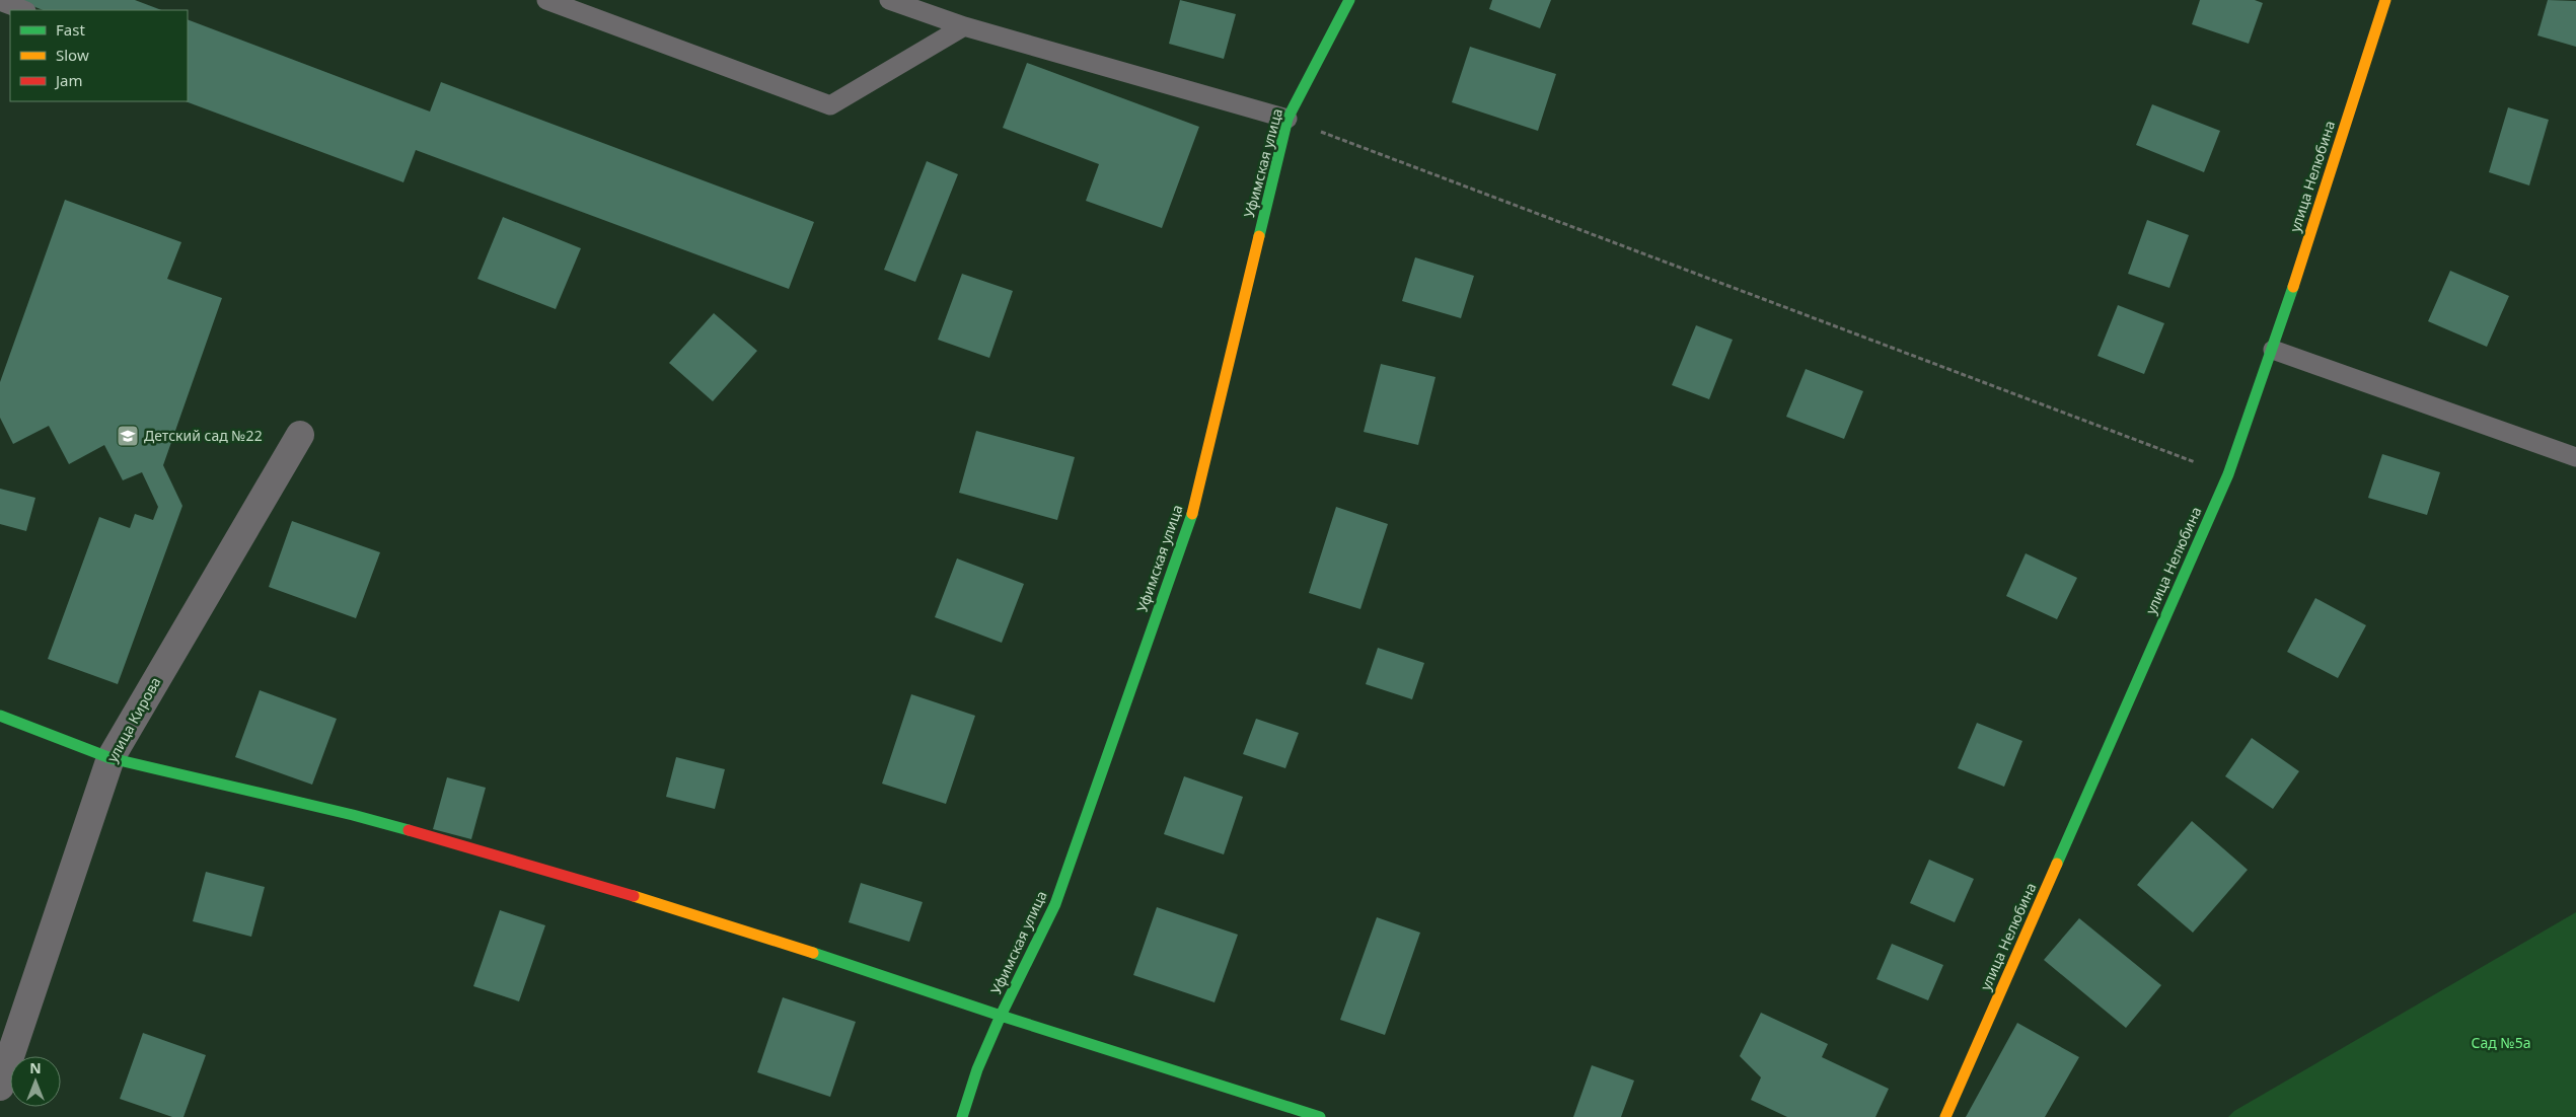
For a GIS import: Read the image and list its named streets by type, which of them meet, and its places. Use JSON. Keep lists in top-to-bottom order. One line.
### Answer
{"streets":{"street":["Уфимская улица","улица Нелюбина","улица Кирова"]},"parks":["Сад №5а"],"places":{"school or university":["Детский сад №22"]},"legend":["Fast","Slow","Jam"],"north":"top"}
